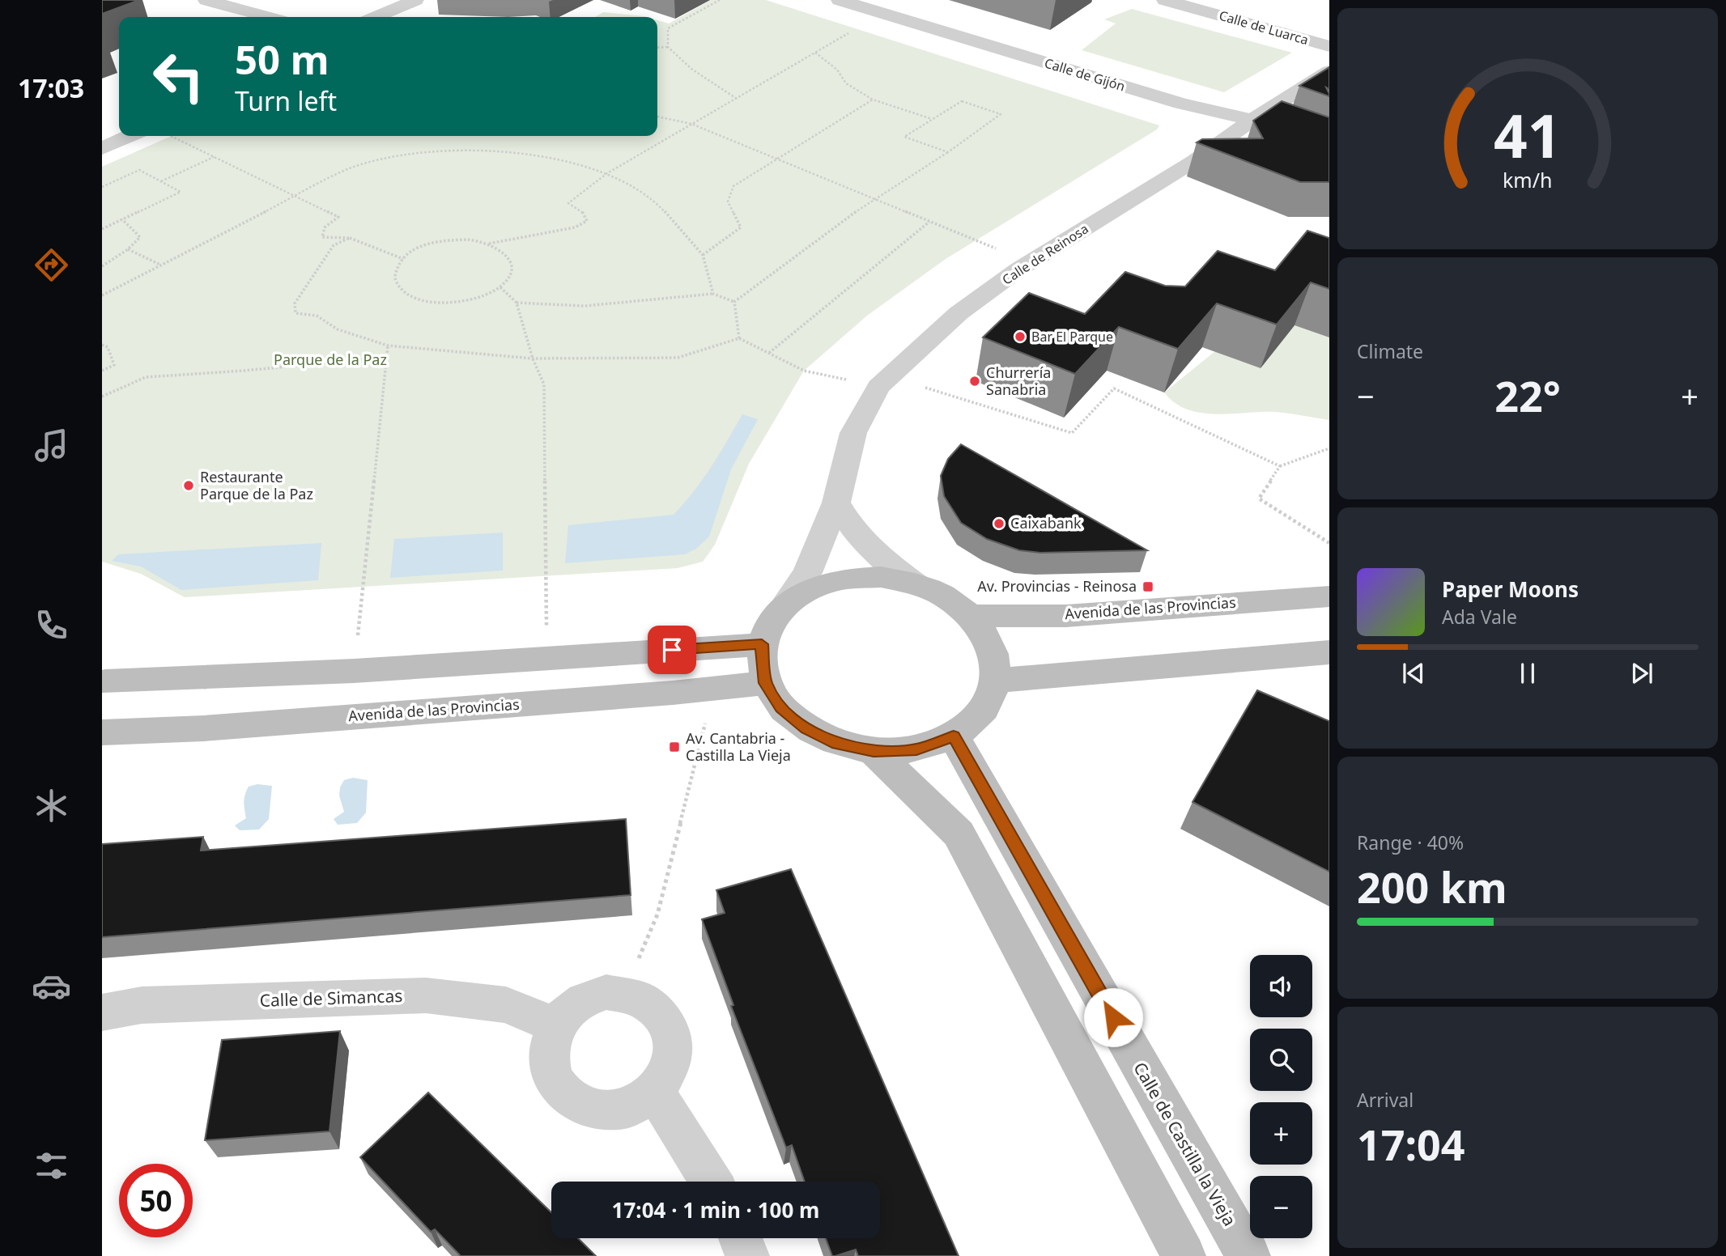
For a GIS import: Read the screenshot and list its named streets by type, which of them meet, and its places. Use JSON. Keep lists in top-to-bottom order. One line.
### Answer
{"streets":{"main road":["Avenida de las Provincias","Calle de Castilla la Vieja"],"street":["Calle de Luarca","Calle de Gijón","Calle de Reinosa","Calle de Simancas"]},"crossings":[["Calle de Gijón","Calle de Reinosa"]],"parks":["Parque de la Paz"],"places":{"other":["Bar El Parque","Churrería Sanabria","Restaurante Parque de la Paz","Caixabank"],"transit":["Av. Provincias - Reinosa","Av. Cantabria - Castilla La Vieja"]},"page":{"tabs":"17:03","turn":["50 m","Turn left"],"tile":["Climate",["Range · 40%","200 km"],["Arrival","17:04"]],"heat":["−","22°","+"],"song":["Paper Moons","Ada Vale"],"map_buttons":["+","−"],"limit":"50","trip":"17:04 · 1 min · 100 m","gauge":["41","km/h"]}}
